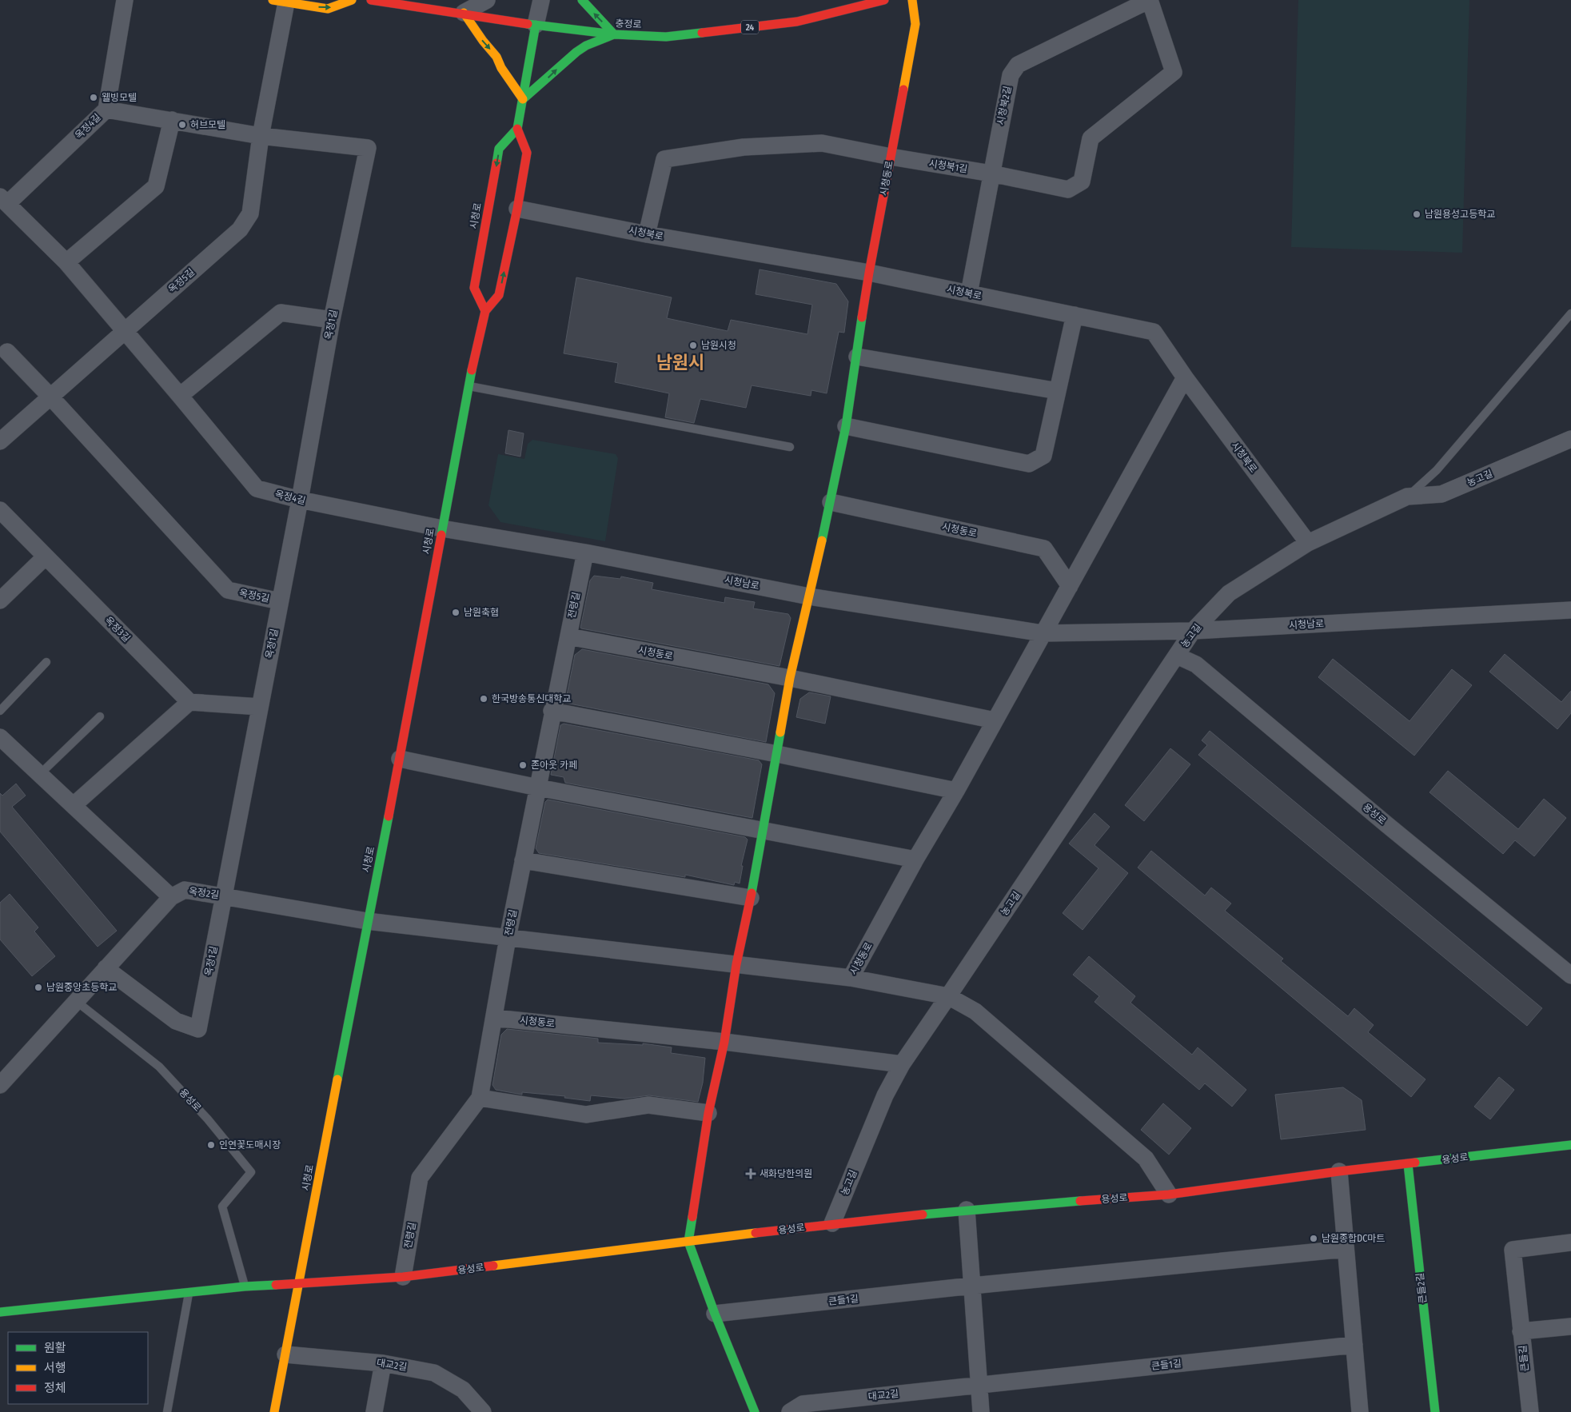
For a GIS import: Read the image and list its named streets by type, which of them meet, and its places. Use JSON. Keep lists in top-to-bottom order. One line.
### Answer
{"streets":{"street":["충정로","24","시청북2길","옥정4길","시청북1길","시청동로","시청로","시청북로","옥정5길","옥정1길","농고길","시청남로","전령길","옥정3길","용성로","옥정2길","큰들2길","큰들1길","큰들길","대교2길"]},"crossings":[["충정로","시청로"],["시청북2길","시청북1길"],["시청북2길","시청북로"],["옥정4길","시청로"],["옥정4길","옥정5길"],["옥정4길","옥정1길"],["옥정4길","시청남로"],["시청북1길","시청동로"],["시청북1길","시청북로"],["시청동로","시청북로"],["시청동로","농고길"],["시청동로","시청남로"],["시청동로","전령길"],["시청동로","용성로"],["시청동로","옥정2길"],["시청로","시청북로"],["시청로","시청남로"],["시청로","용성로"],["시청로","옥정2길"],["시청로","대교2길"],["시청북로","농고길"],["옥정5길","옥정1길"],["옥정1길","옥정2길"],["농고길","시청남로"],["농고길","용성로"],["시청남로","전령길"],["전령길","용성로"],["전령길","옥정2길"],["용성로","큰들2길"],["큰들1길","대교2길"]],"districts":["남원시"],"places":{"other":["웰빙모텔","허브모텔","남원용성고등학교","남원시청","남원축협","한국방송통신대학교","존아웃 카페","남원중앙초등학교","인연꽃도매시장","남원종합DC마트"],"health":["새화당한의원"]},"legend":["원활","서행","정체"]}
